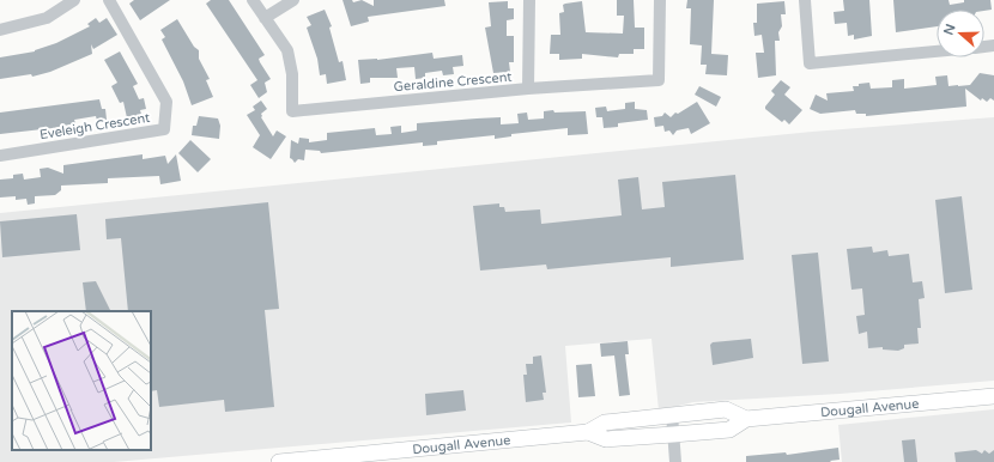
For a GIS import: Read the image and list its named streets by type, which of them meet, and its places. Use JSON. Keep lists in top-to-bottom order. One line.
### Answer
{"streets":{"main road":["Dougall Avenue"],"street":["Geraldine Crescent","Eveleigh Crescent"]},"north":"left"}
